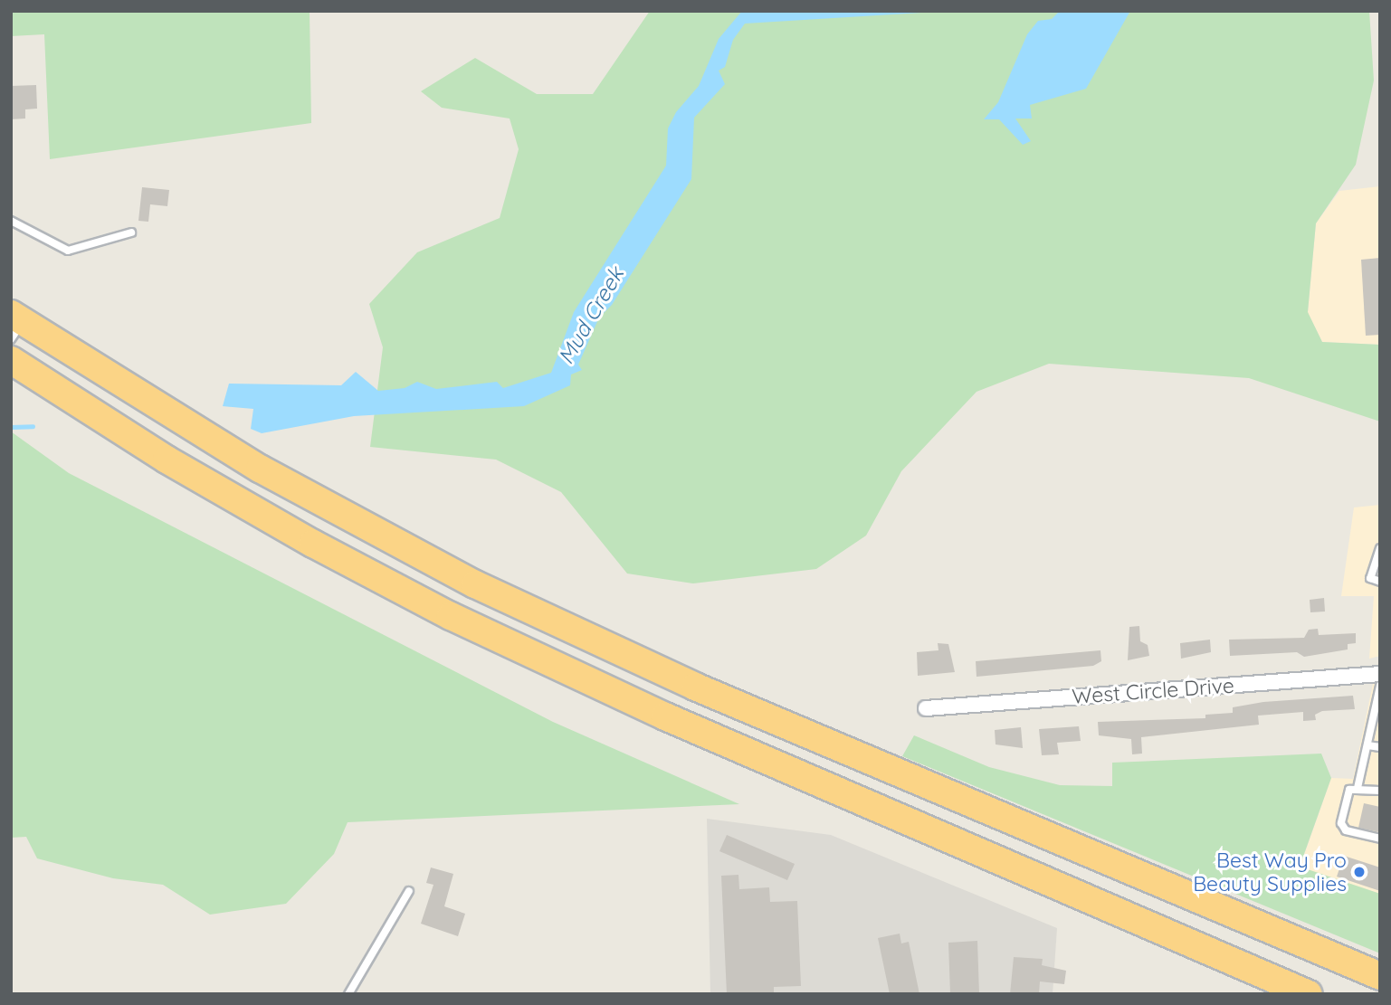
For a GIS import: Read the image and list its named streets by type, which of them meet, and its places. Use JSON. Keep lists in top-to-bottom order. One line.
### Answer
{"streets":{"street":["West Circle Drive"]},"water":["Mud Creek"],"places":["Best Way Pro Beauty Supplies"]}
